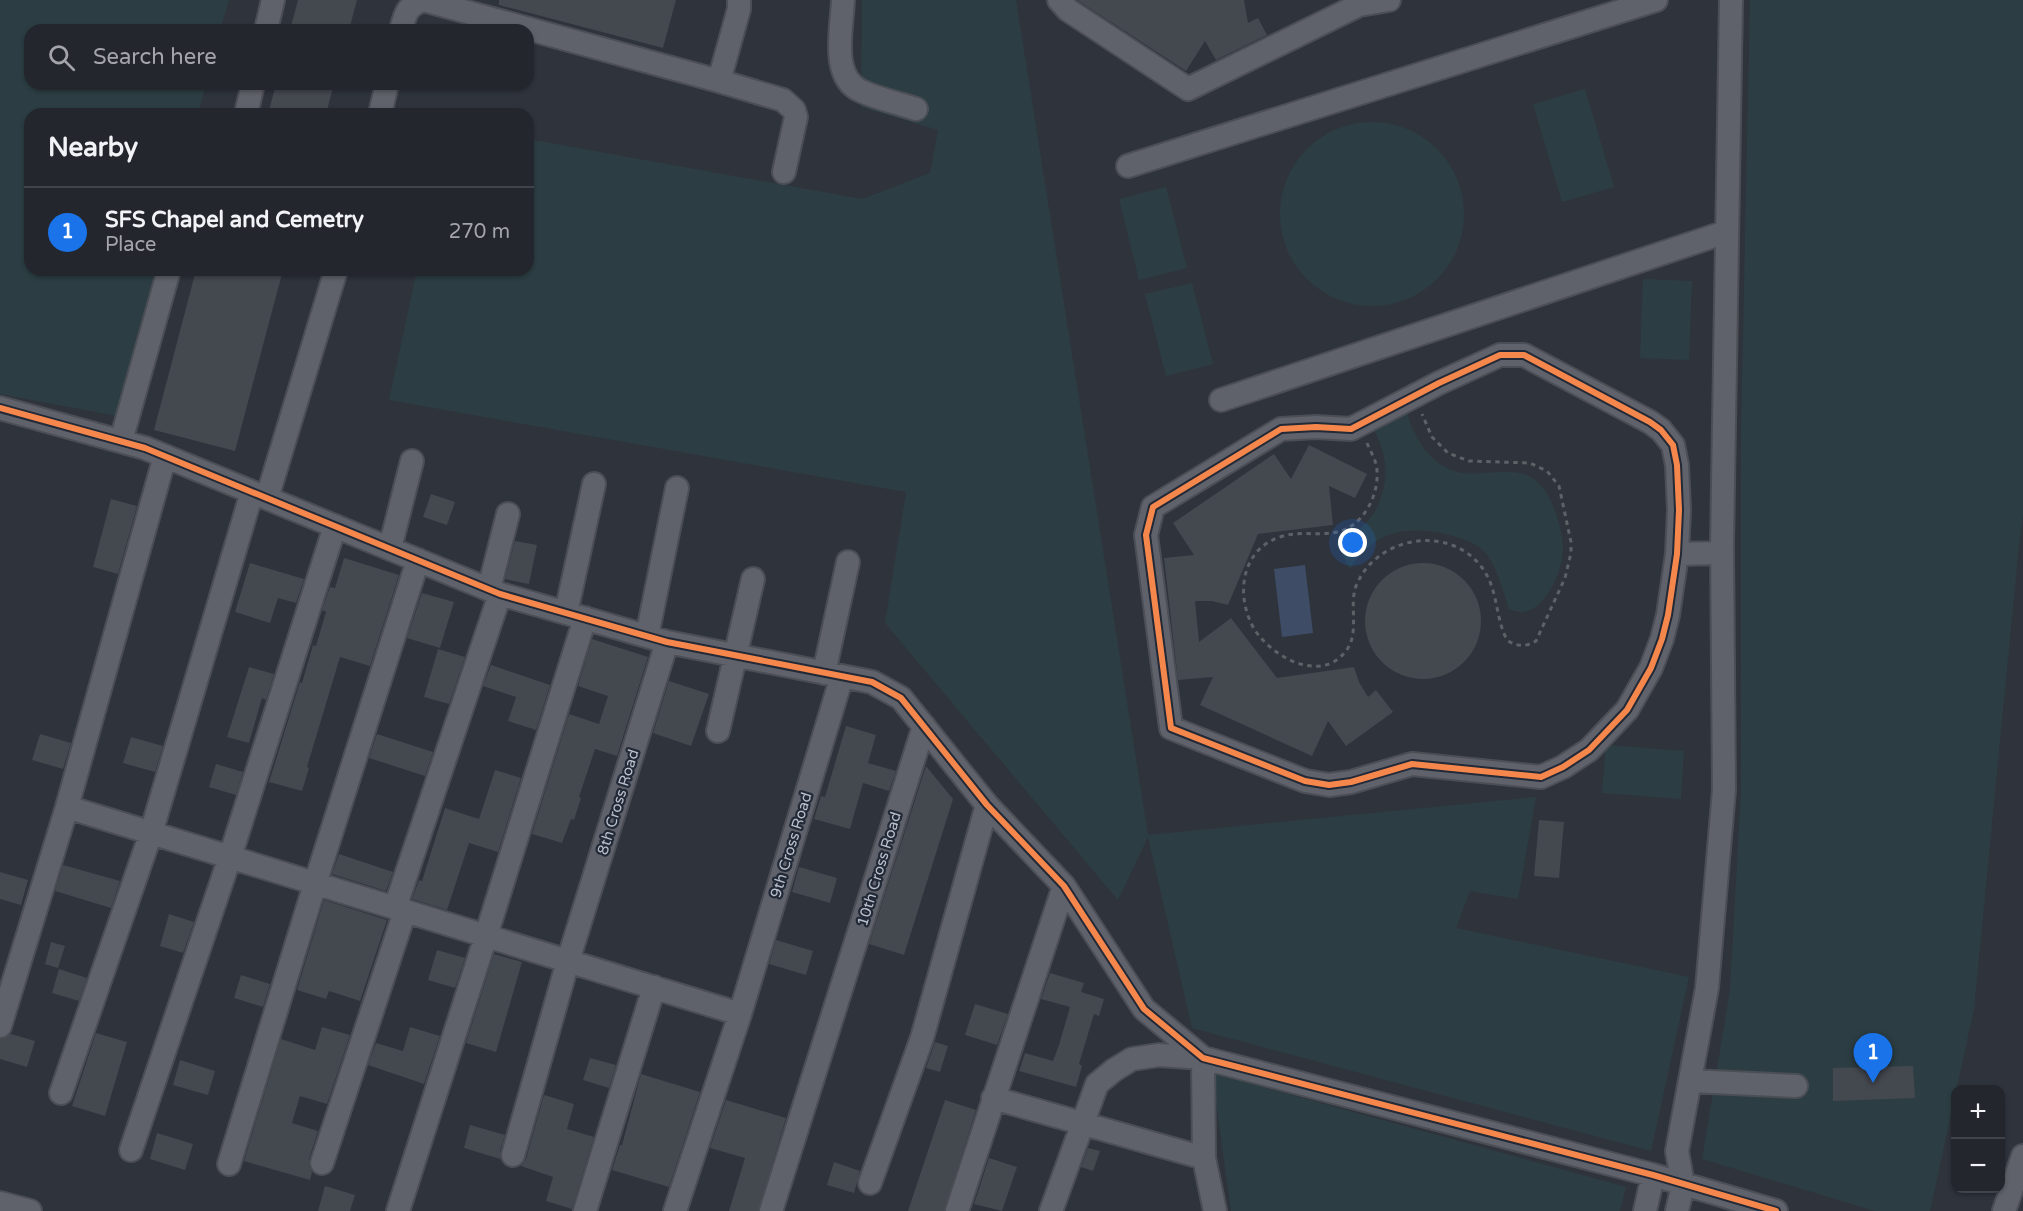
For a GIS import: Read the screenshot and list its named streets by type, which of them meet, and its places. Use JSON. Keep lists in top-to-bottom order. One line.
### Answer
{"streets":{"street":["8th Cross Road","9th Cross Road","10th Cross Road"]},"page":{"search":"Search here","heading":"Nearby","list":[{"mark":"1","name":"SFS Chapel and Cemetry","note":"Place","value":"270 m"}],"pins":"1","map_buttons":["+","−"]}}
